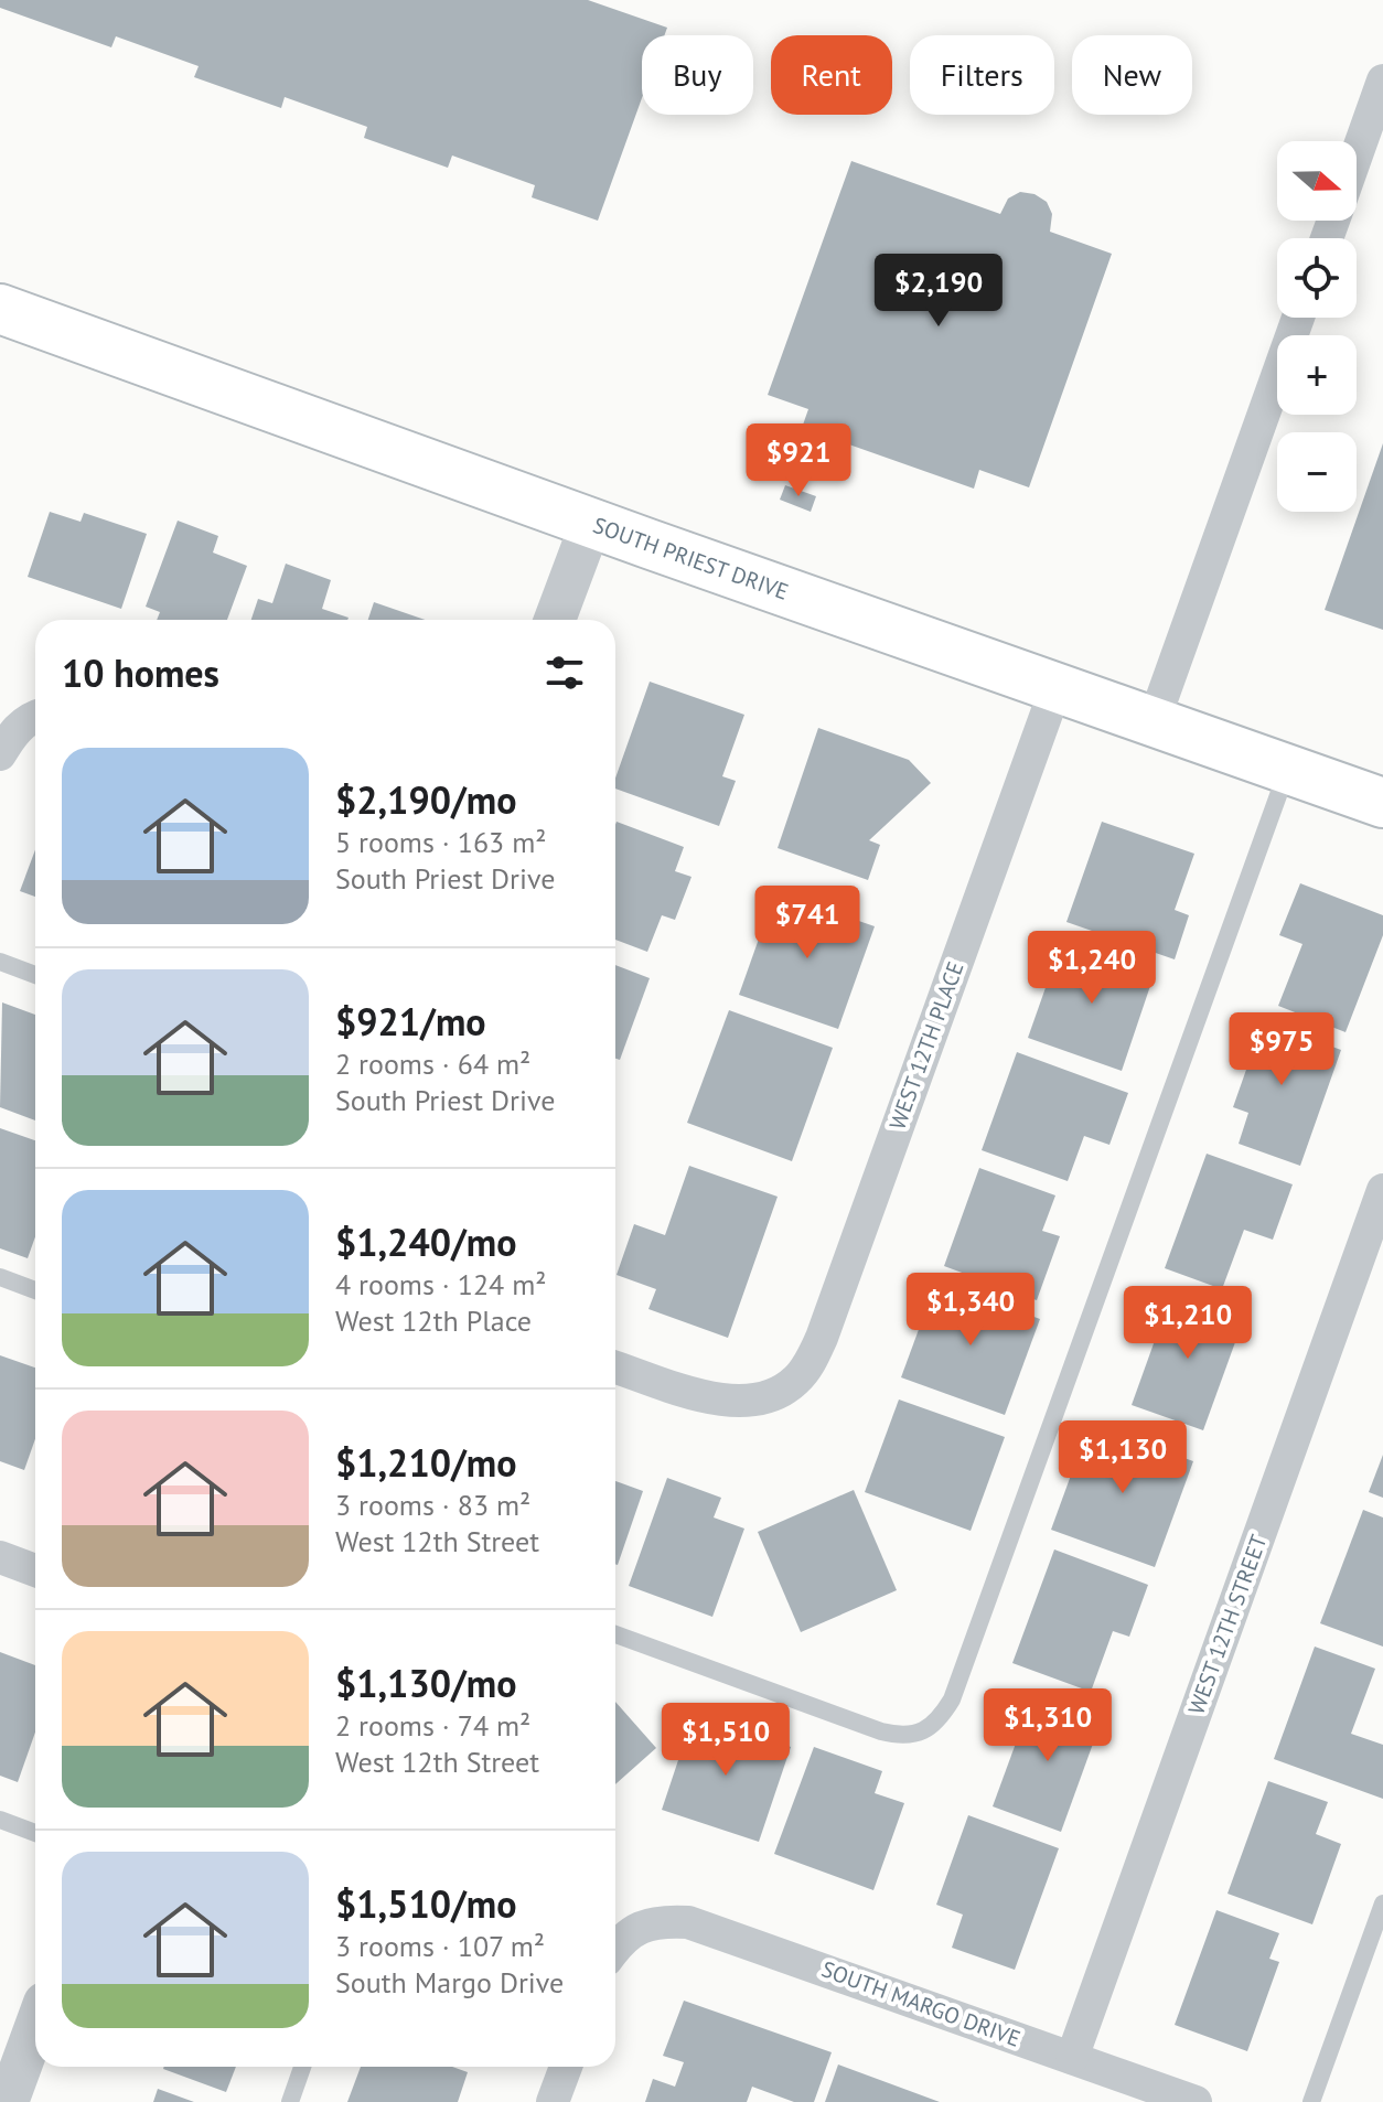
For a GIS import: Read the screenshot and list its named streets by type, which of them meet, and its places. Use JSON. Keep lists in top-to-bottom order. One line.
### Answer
{"streets":{"main road":["SOUTH PRIEST DRIVE"],"street":["WEST 12TH PLACE","WEST 12TH STREET","SOUTH MARGO DRIVE"]},"crossings":[["SOUTH PRIEST DRIVE","WEST 12TH PLACE"],["WEST 12TH STREET","SOUTH MARGO DRIVE"]],"north":"right","page":{"chip":["Buy","Rent","Filters","New"],"map_buttons":["+","−"],"price":["$2,190","$921","$741","$1,240","$975","$1,340","$1,210","$1,130","$1,310","$1,510"],"heading":"10 homes","list":[{"name":"$2,190/mo","note":"5 rooms · 163 m² · South Priest Drive"},{"name":"$921/mo","note":"2 rooms · 64 m² · South Priest Drive"},{"name":"$1,240/mo","note":"4 rooms · 124 m² · West 12th Place"},{"name":"$1,210/mo","note":"3 rooms · 83 m² · West 12th Street"},{"name":"$1,130/mo","note":"2 rooms · 74 m² · West 12th Street"},{"name":"$1,510/mo","note":"3 rooms · 107 m² · South Margo Drive"}]}}
